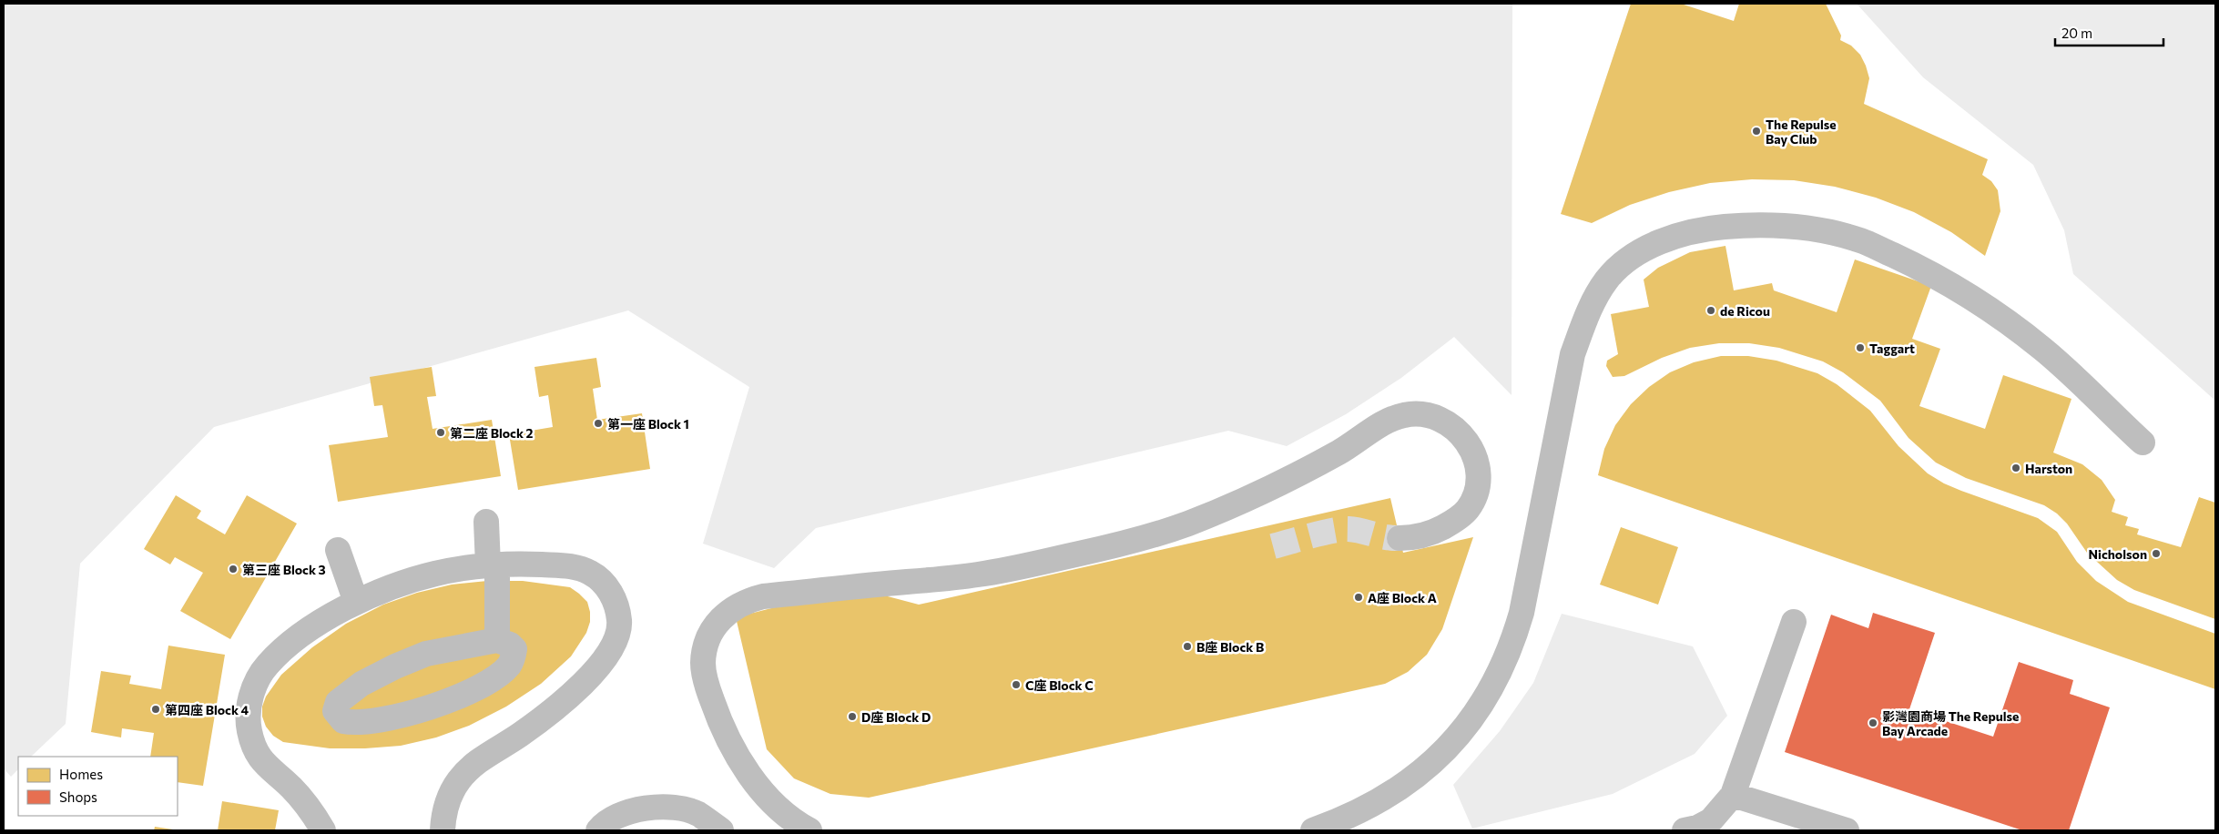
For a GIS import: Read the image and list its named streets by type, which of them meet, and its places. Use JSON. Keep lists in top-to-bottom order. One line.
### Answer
{"places":["The Repulse Bay Club","de Ricou","Taggart","第一座 Block 1","第二座 Block 2","Harston","Nicholson","第三座 Block 3","A座 Block A","B座 Block B","C座 Block C","第四座 Block 4","D座 Block D","影灣園商場 The Repulse Bay Arcade"],"legend":["Homes","Shops"],"scale_bar":"20 m"}
